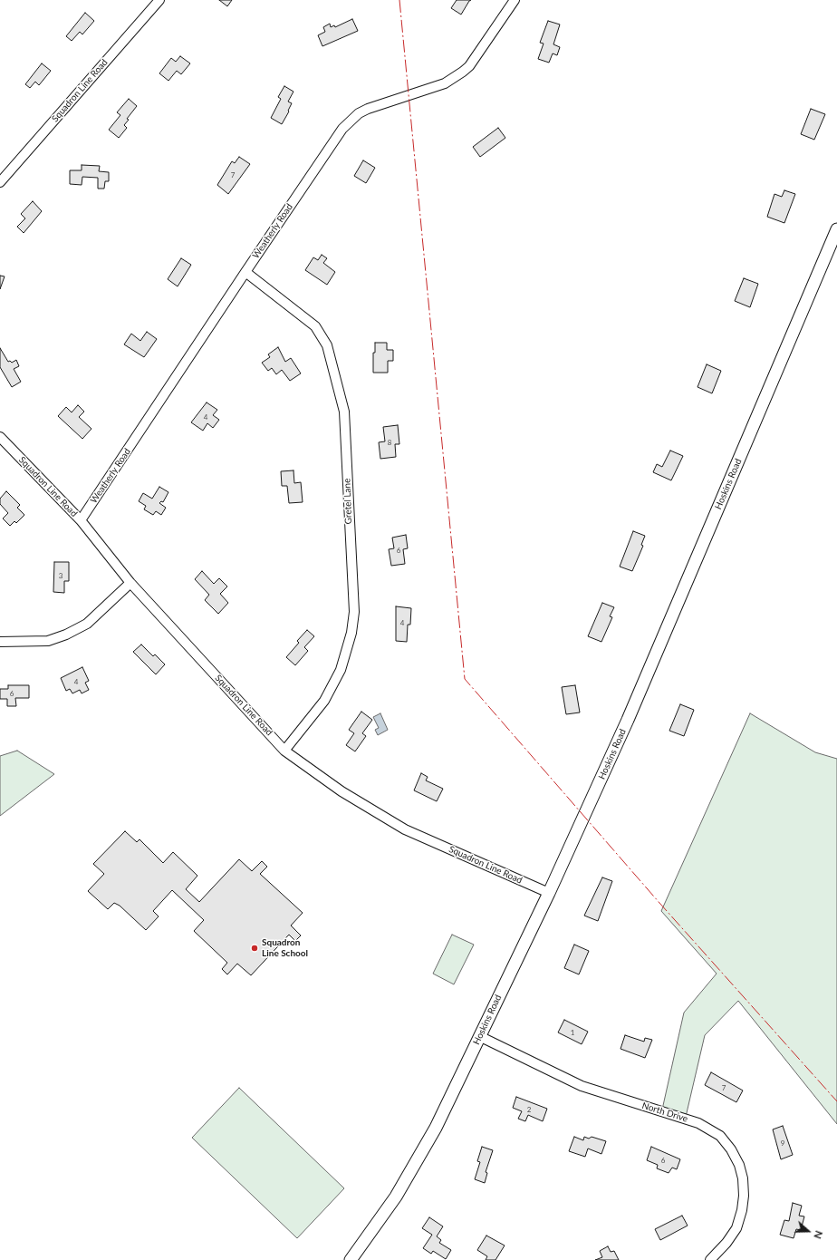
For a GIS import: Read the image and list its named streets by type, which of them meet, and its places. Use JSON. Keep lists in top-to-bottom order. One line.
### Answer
{"streets":{"street":["Squadron Line Road","Weatherly Road","Hoskins Road","Gretel Lane","North Drive"]},"crossings":[["Squadron Line Road","Weatherly Road"],["Squadron Line Road","Hoskins Road"],["Squadron Line Road","Gretel Lane"],["Weatherly Road","Gretel Lane"],["Hoskins Road","North Drive"]],"places":["Squadron Line School"],"house_numbers":["7","4","8","6","3","4","4","6","1","7","2","9","6"],"north":"right"}
